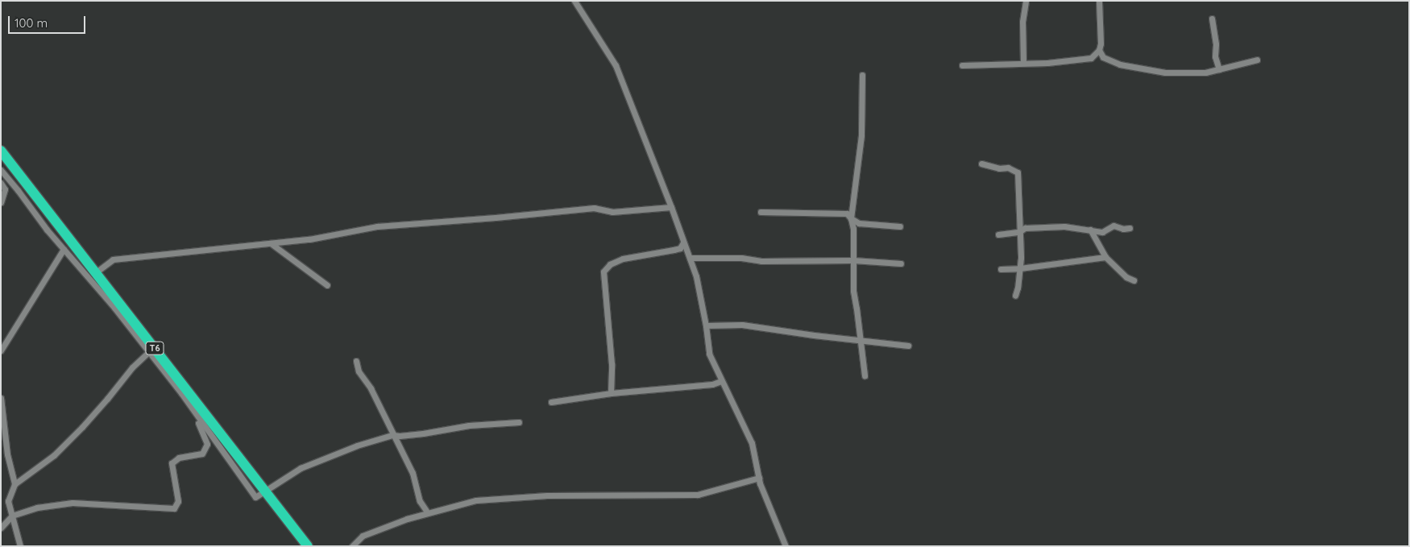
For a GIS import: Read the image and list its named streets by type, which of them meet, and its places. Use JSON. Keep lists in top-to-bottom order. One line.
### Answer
{"streets":{"highway":["T6"]},"scale_bar":"100 m"}
